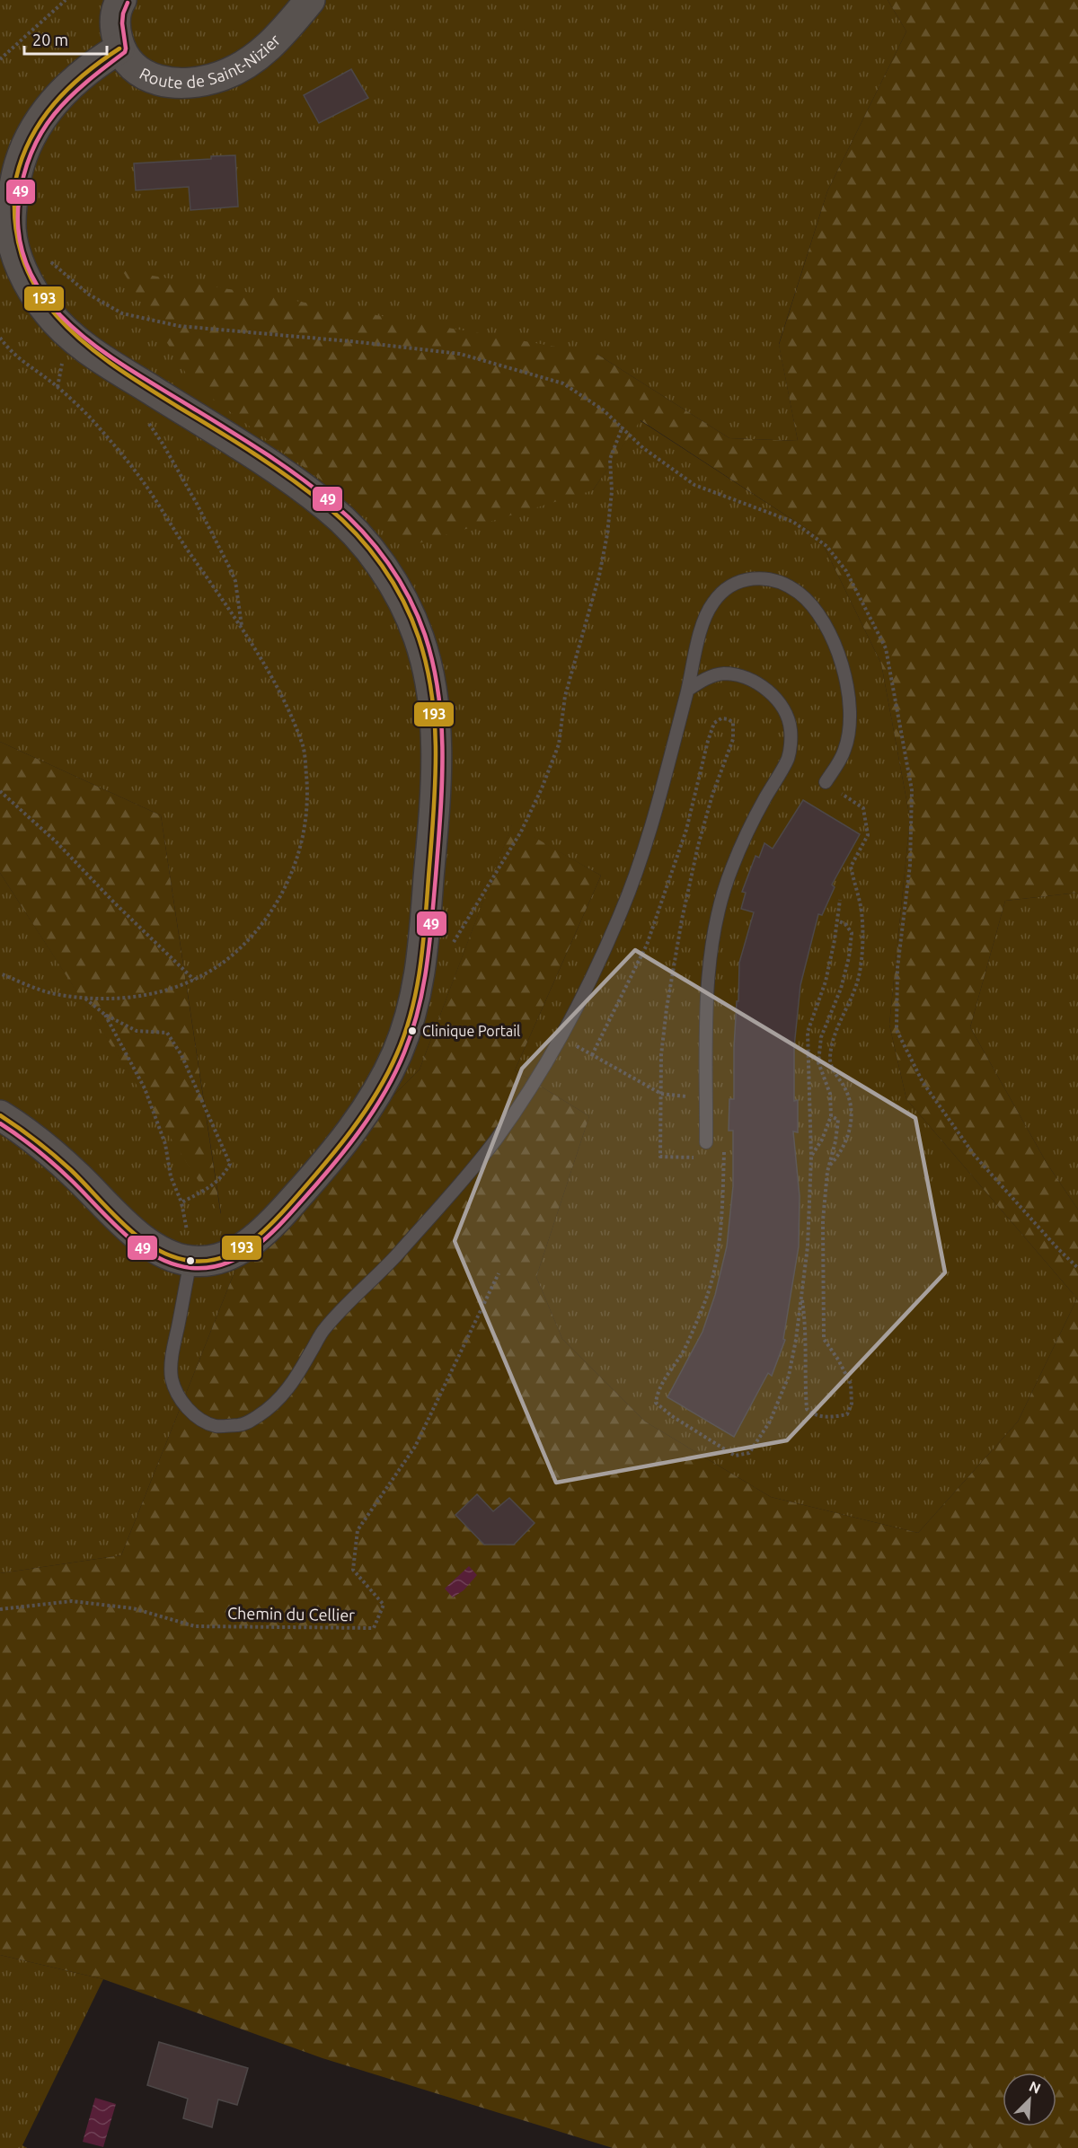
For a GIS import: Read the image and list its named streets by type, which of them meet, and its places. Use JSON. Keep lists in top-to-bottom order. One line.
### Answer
{"streets":{"main road":["Route de Saint-Nizier"],"path":["Chemin du Cellier"]},"places":["Clinique Portail"],"lines":["transit line 49","transit line 193"],"scale_bar":"20 m","north":"top right"}
